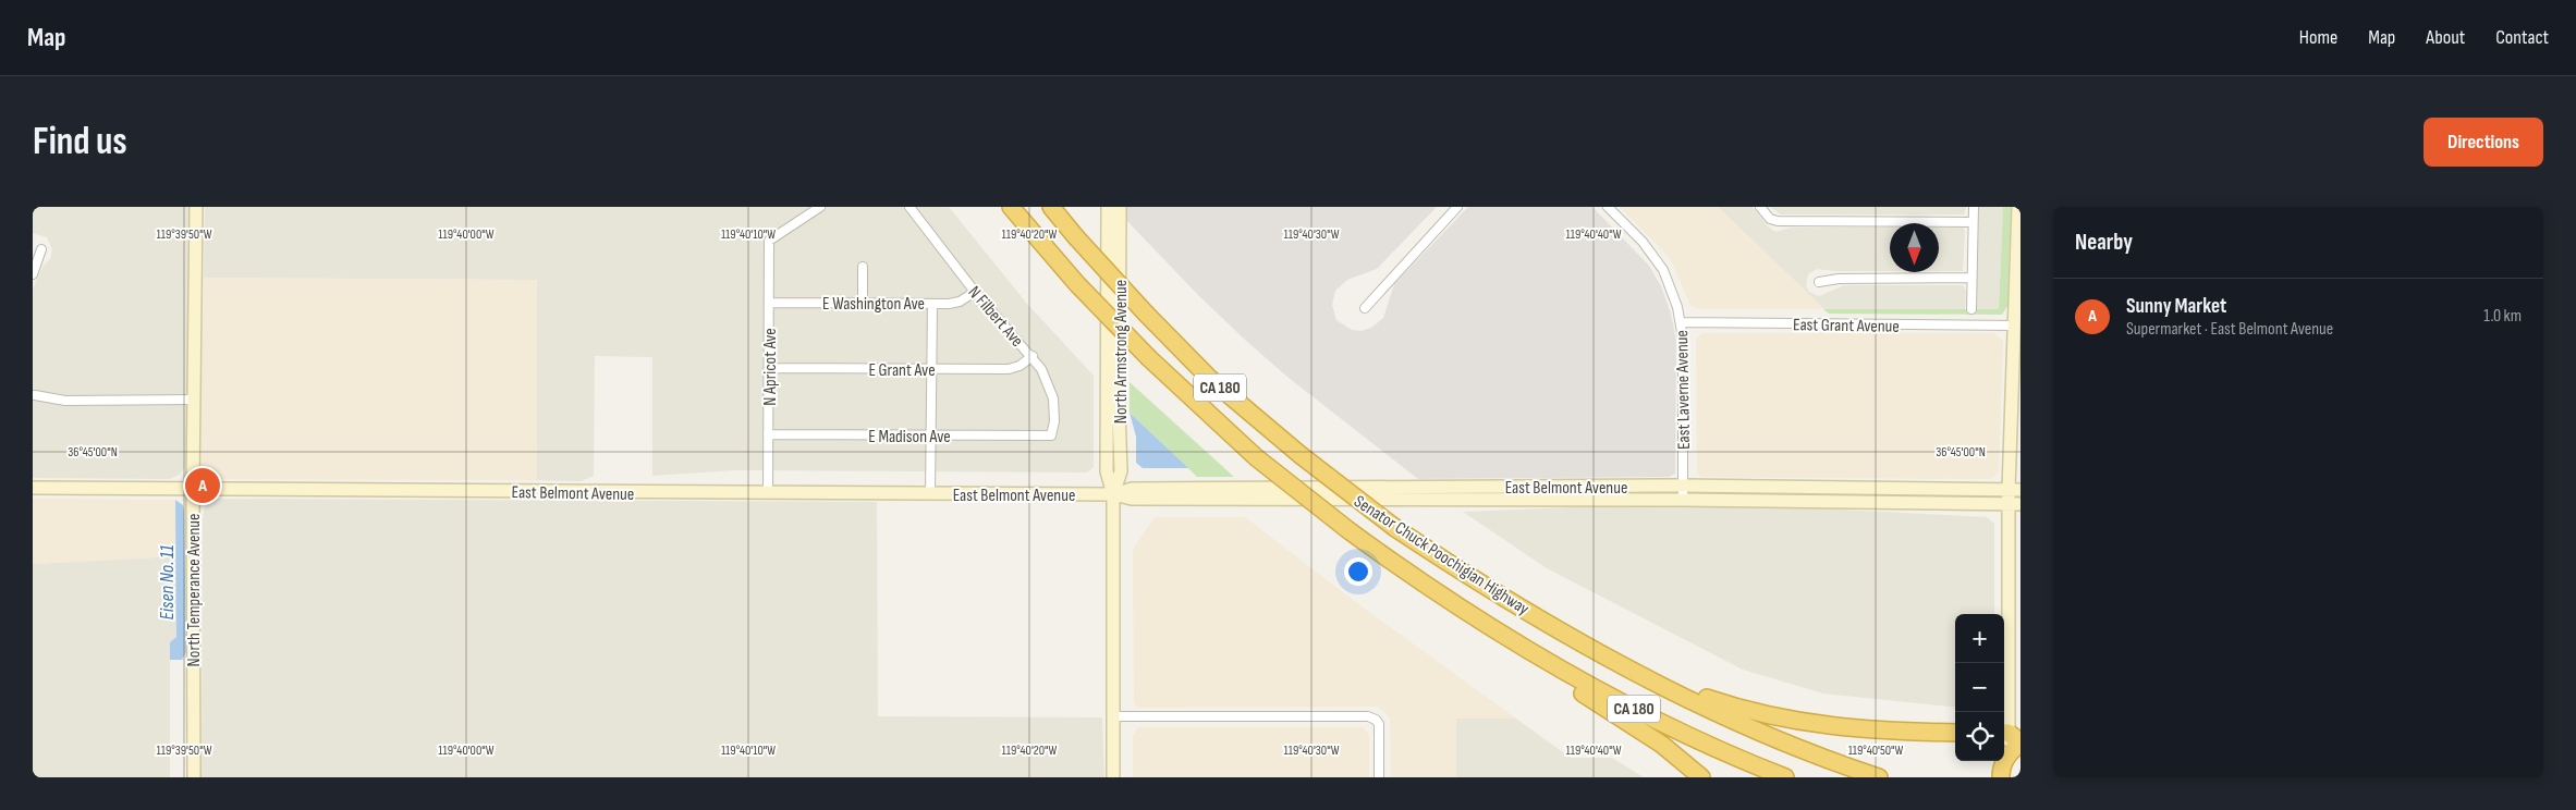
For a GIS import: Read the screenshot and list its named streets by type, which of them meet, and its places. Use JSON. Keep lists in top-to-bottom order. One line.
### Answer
{"streets":{"highway":["CA 180","Senator Chuck Poochigian Highway"],"main road":["North Armstrong Avenue","East Belmont Avenue","North Temperance Avenue"],"street":["E Washington Ave","N Filbert Ave","East Grant Avenue","N Apricot Ave","E Grant Ave","East Laverne Avenue","E Madison Ave"]},"crossings":[["E Washington Ave","N Filbert Ave"],["E Washington Ave","N Apricot Ave"],["N Filbert Ave","E Grant Ave"],["N Filbert Ave","E Madison Ave"],["East Grant Avenue","East Laverne Avenue"],["North Armstrong Avenue","East Belmont Avenue"],["N Apricot Ave","E Grant Ave"],["N Apricot Ave","E Madison Ave"],["N Apricot Ave","East Belmont Avenue"],["East Laverne Avenue","East Belmont Avenue"],["East Belmont Avenue","North Temperance Avenue"]],"water":["Eisen No. 11"],"north":"bottom","page":{"header":"Map","nav":["Home","Map","About","Contact"],"buttons":"Directions","title":"Find us","heading":"Nearby","list":[{"mark":"A","name":"Sunny Market","note":"Supermarket · East Belmont Avenue","value":"1.0 km"}],"pins":"A","map_buttons":["+","−"]},"coordinates":["119°39'50\"W","119°40'00\"W","119°40'10\"W","119°40'20\"W","119°40'30\"W","119°40'40\"W","36°45'00\"N","119°40'50\"W"]}
